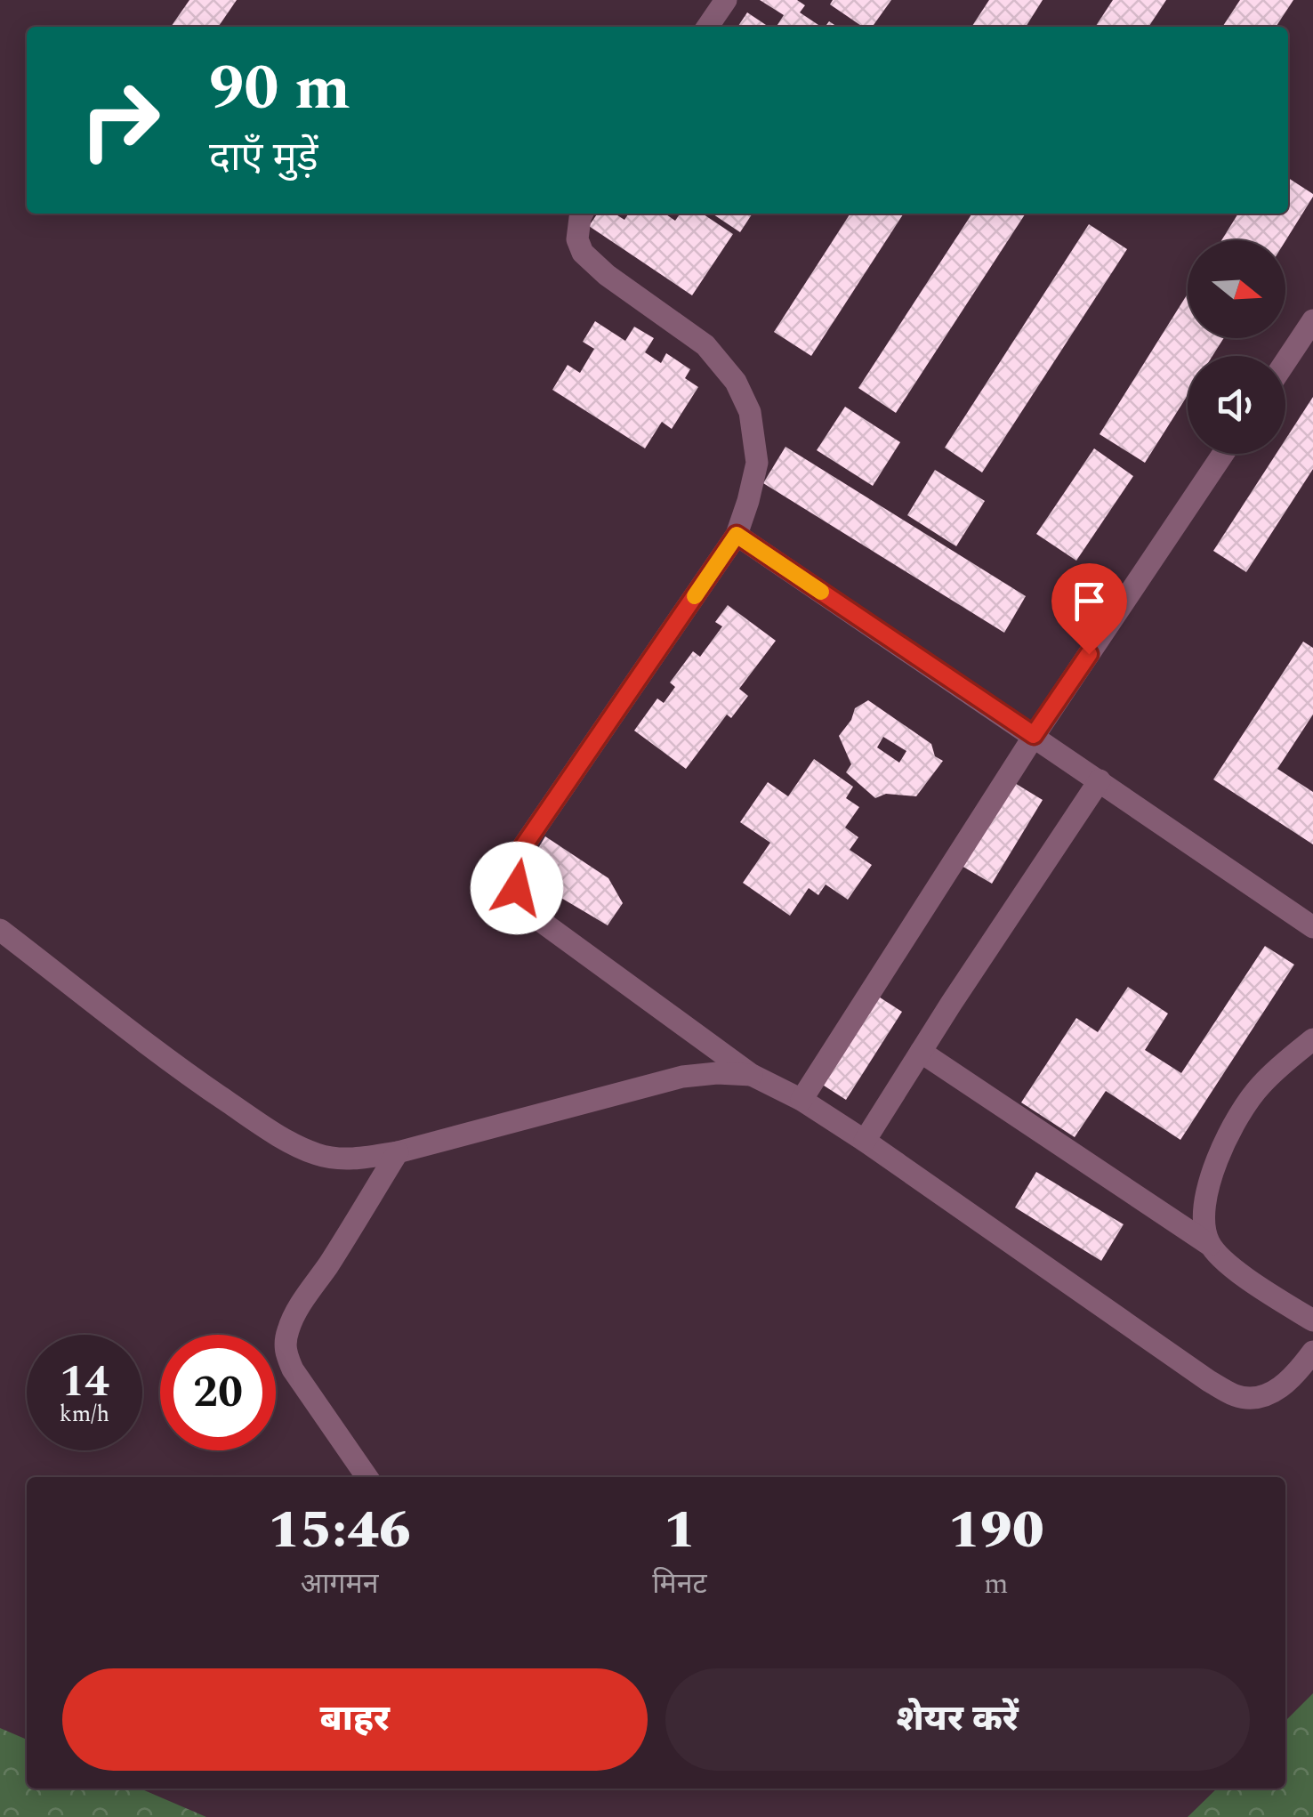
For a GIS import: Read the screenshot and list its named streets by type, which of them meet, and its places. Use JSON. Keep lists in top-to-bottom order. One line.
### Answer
{"north":"right","page":{"turn":["90 m","दाएँ मुड़ें"],"speed":"14 km/h","limit":"20","eta":["15:46","आगमन","1","मिनट","190","m"],"buttons":["बाहर","शेयर करें"]}}
